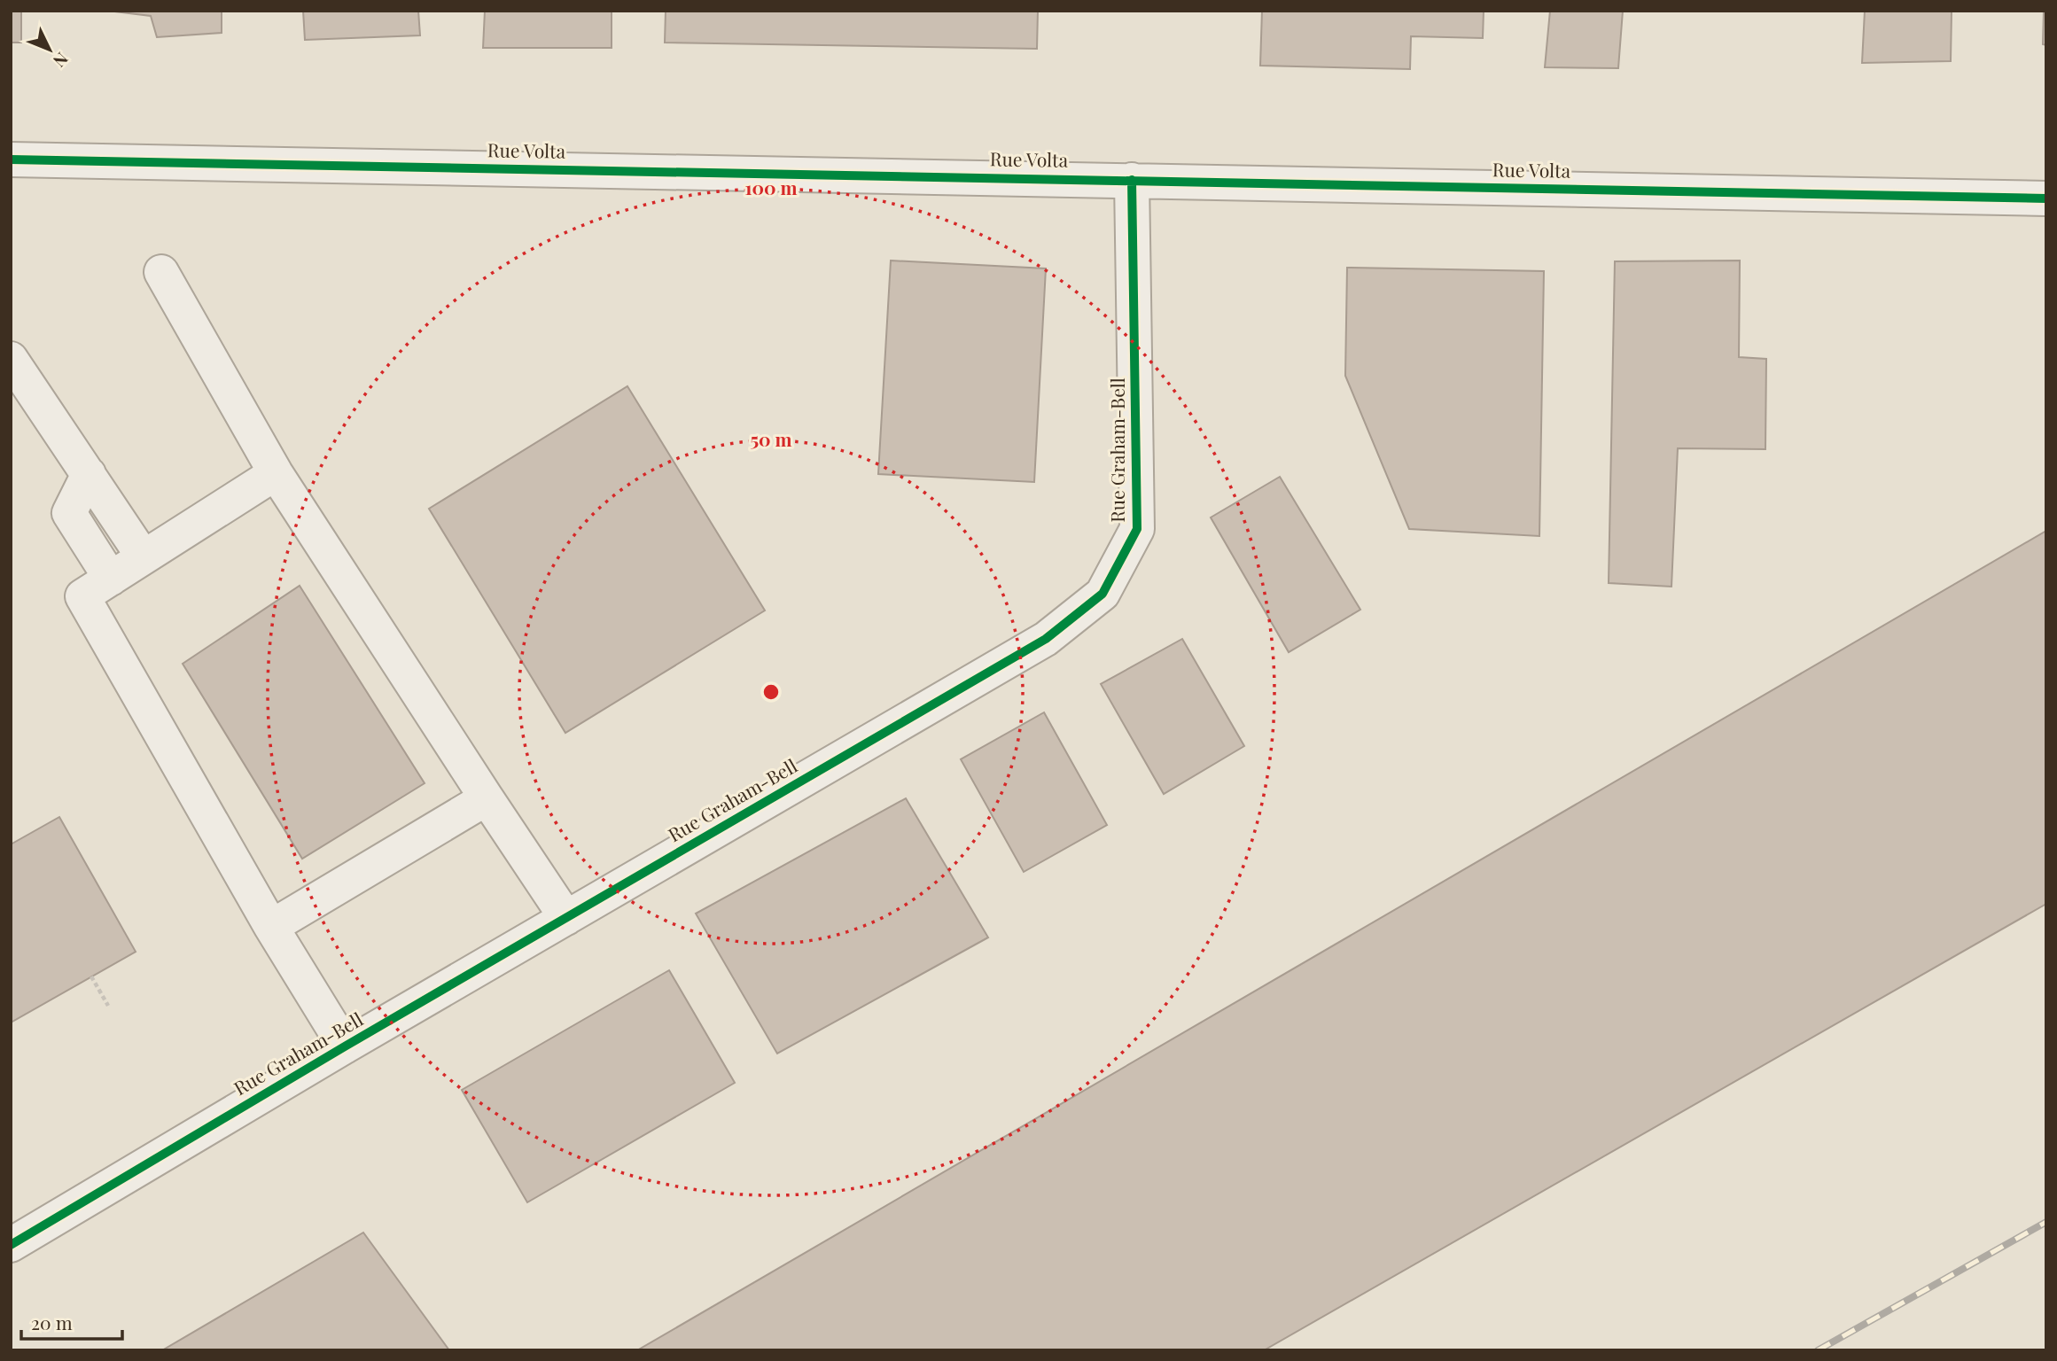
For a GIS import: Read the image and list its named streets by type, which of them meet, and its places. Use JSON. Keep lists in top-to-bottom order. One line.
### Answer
{"streets":{"street":["Rue Volta","Rue Graham-Bell"]},"crossings":[["Rue Volta","Rue Graham-Bell"]],"scale_bar":"20 m","north":"bottom right","rings":["100 m","50 m"]}
